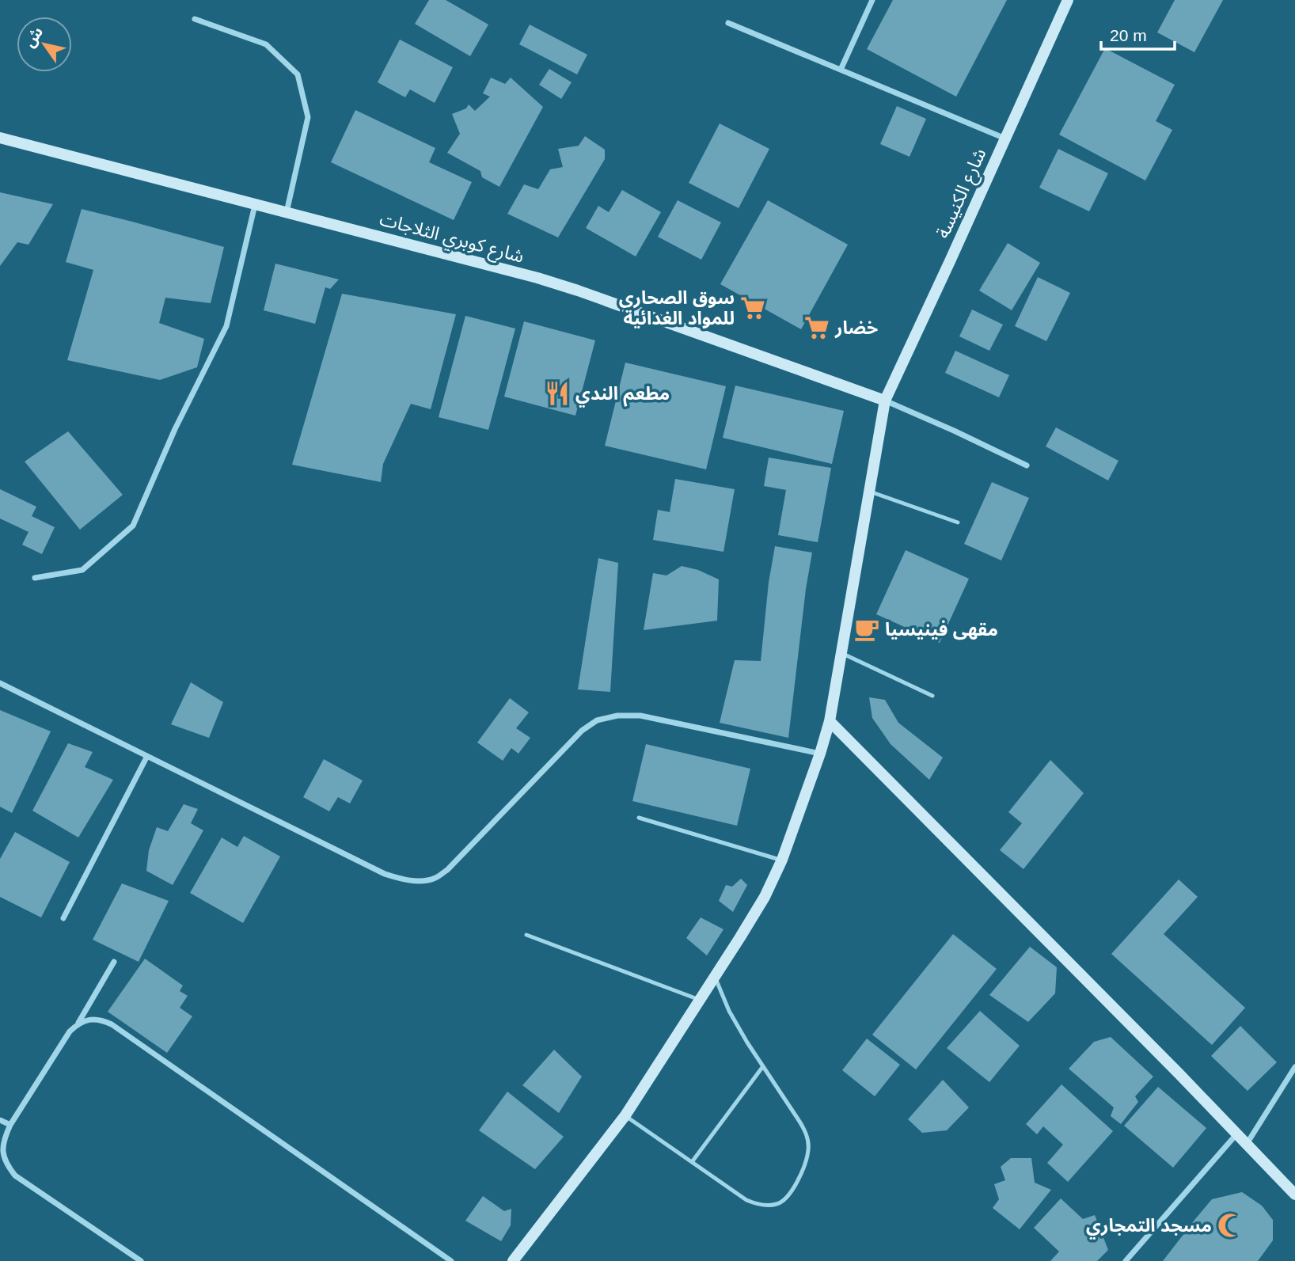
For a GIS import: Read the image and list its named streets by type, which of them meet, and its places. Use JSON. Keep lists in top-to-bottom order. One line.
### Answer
{"streets":{"street":["شارع الكنيسة","شارع كوبري الثلاجات"]},"crossings":[["شارع الكنيسة","شارع كوبري الثلاجات"]],"places":{"supermarket":["سوق الصحاري للمواد الغدائية","خضار"],"restaurant":["مطعم الندي"],"cafe":["مقهى فينيسيا"],"mosque":["مسجد التمجاري"]},"scale_bar":"20 m","north":"top left"}
